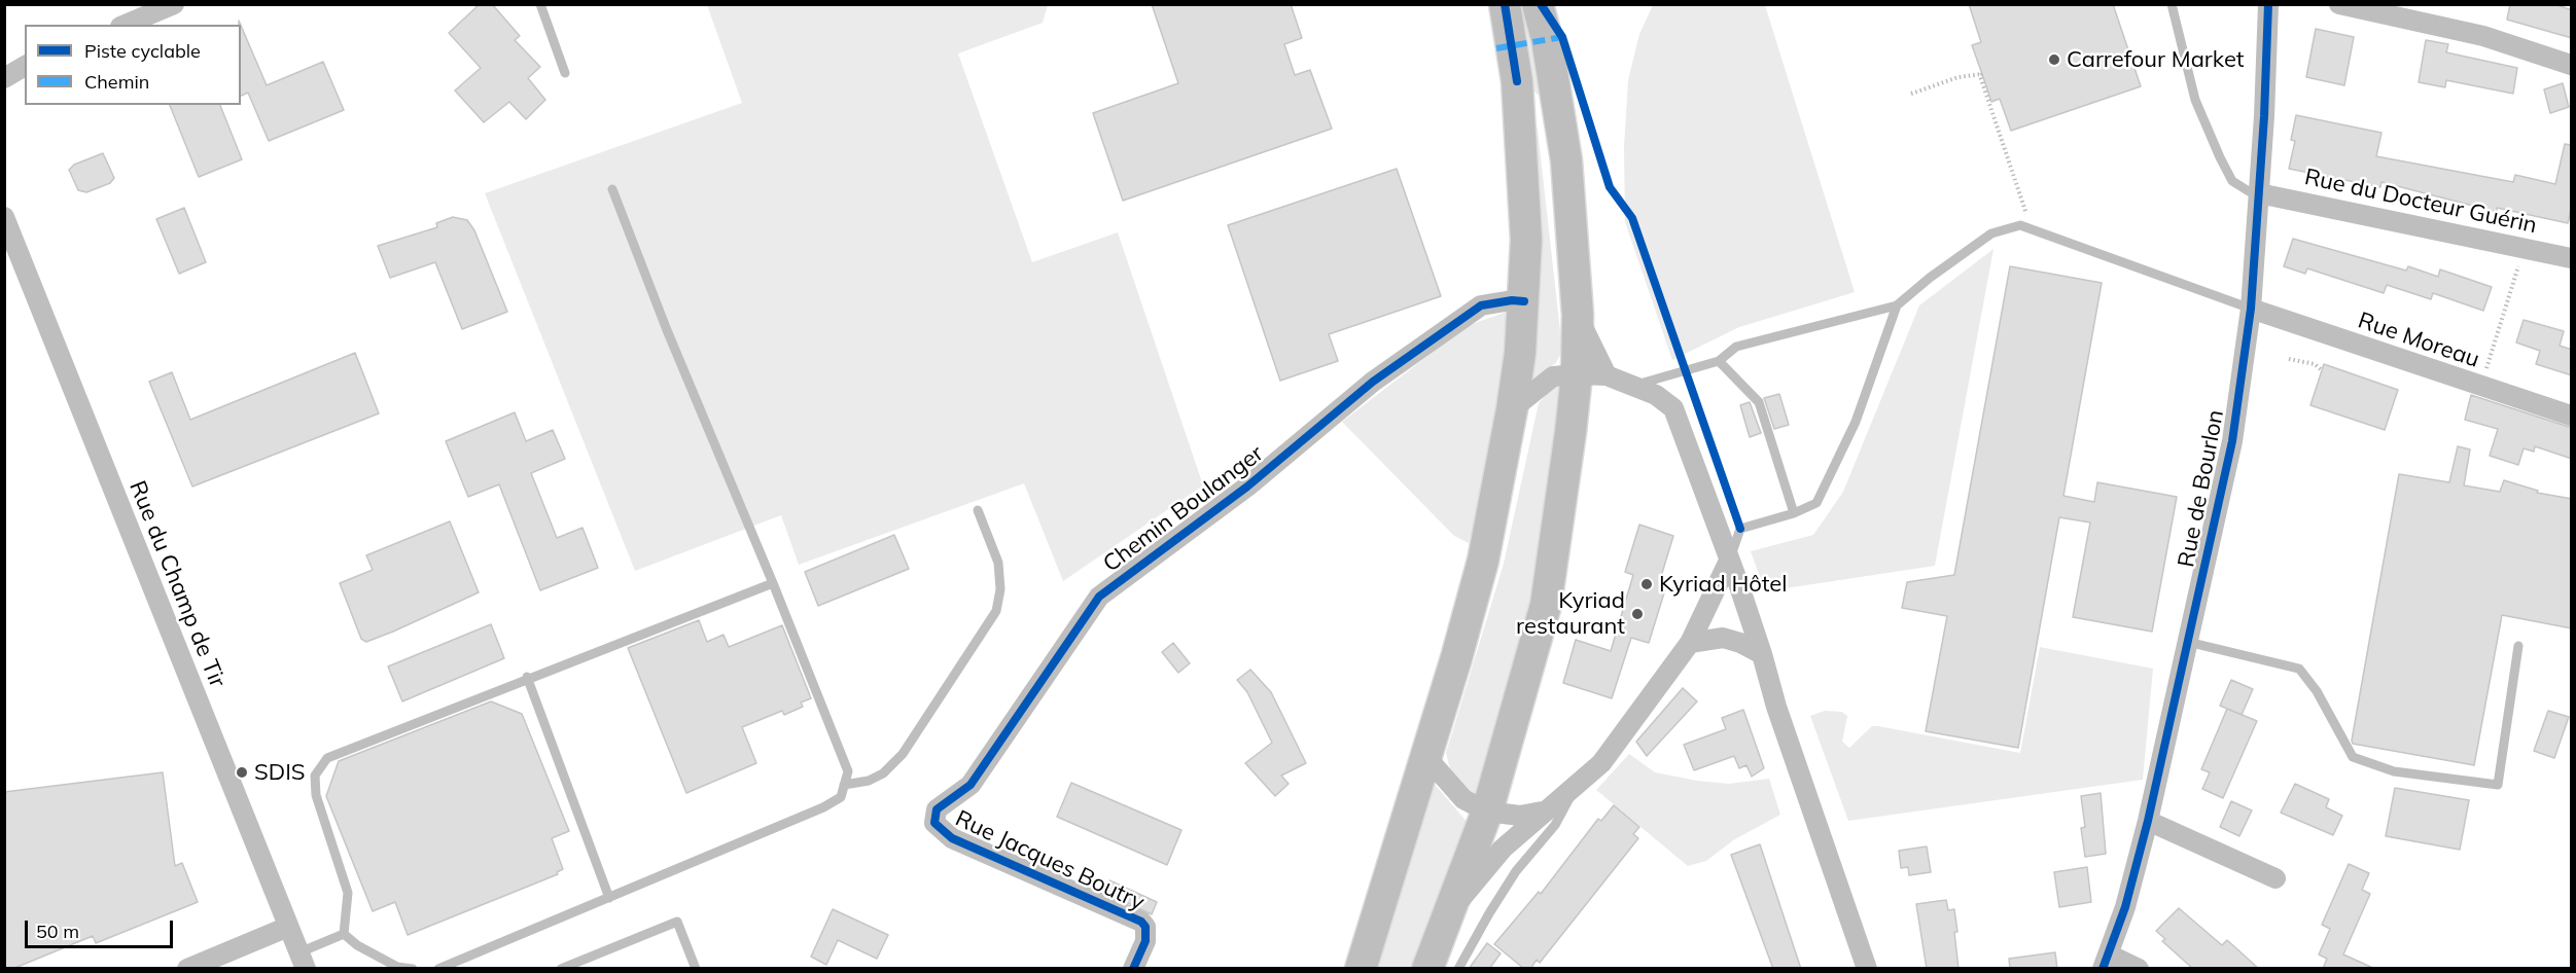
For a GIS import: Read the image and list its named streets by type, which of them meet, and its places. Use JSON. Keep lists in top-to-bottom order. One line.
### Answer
{"streets":{"street":["Rue du Docteur Guérin","Rue Moreau","Rue de Bourlon","Chemin Boulanger","Rue du Champ de Tir","Rue Jacques Boutry"]},"crossings":[["Rue du Docteur Guérin","Rue de Bourlon"],["Rue Moreau","Rue de Bourlon"],["Chemin Boulanger","Rue Jacques Boutry"]],"places":["Carrefour Market","Kyriad Hôtel","Kyriad restaurant","SDIS"],"legend":["Piste cyclable","Chemin"],"scale_bar":"50 m"}
